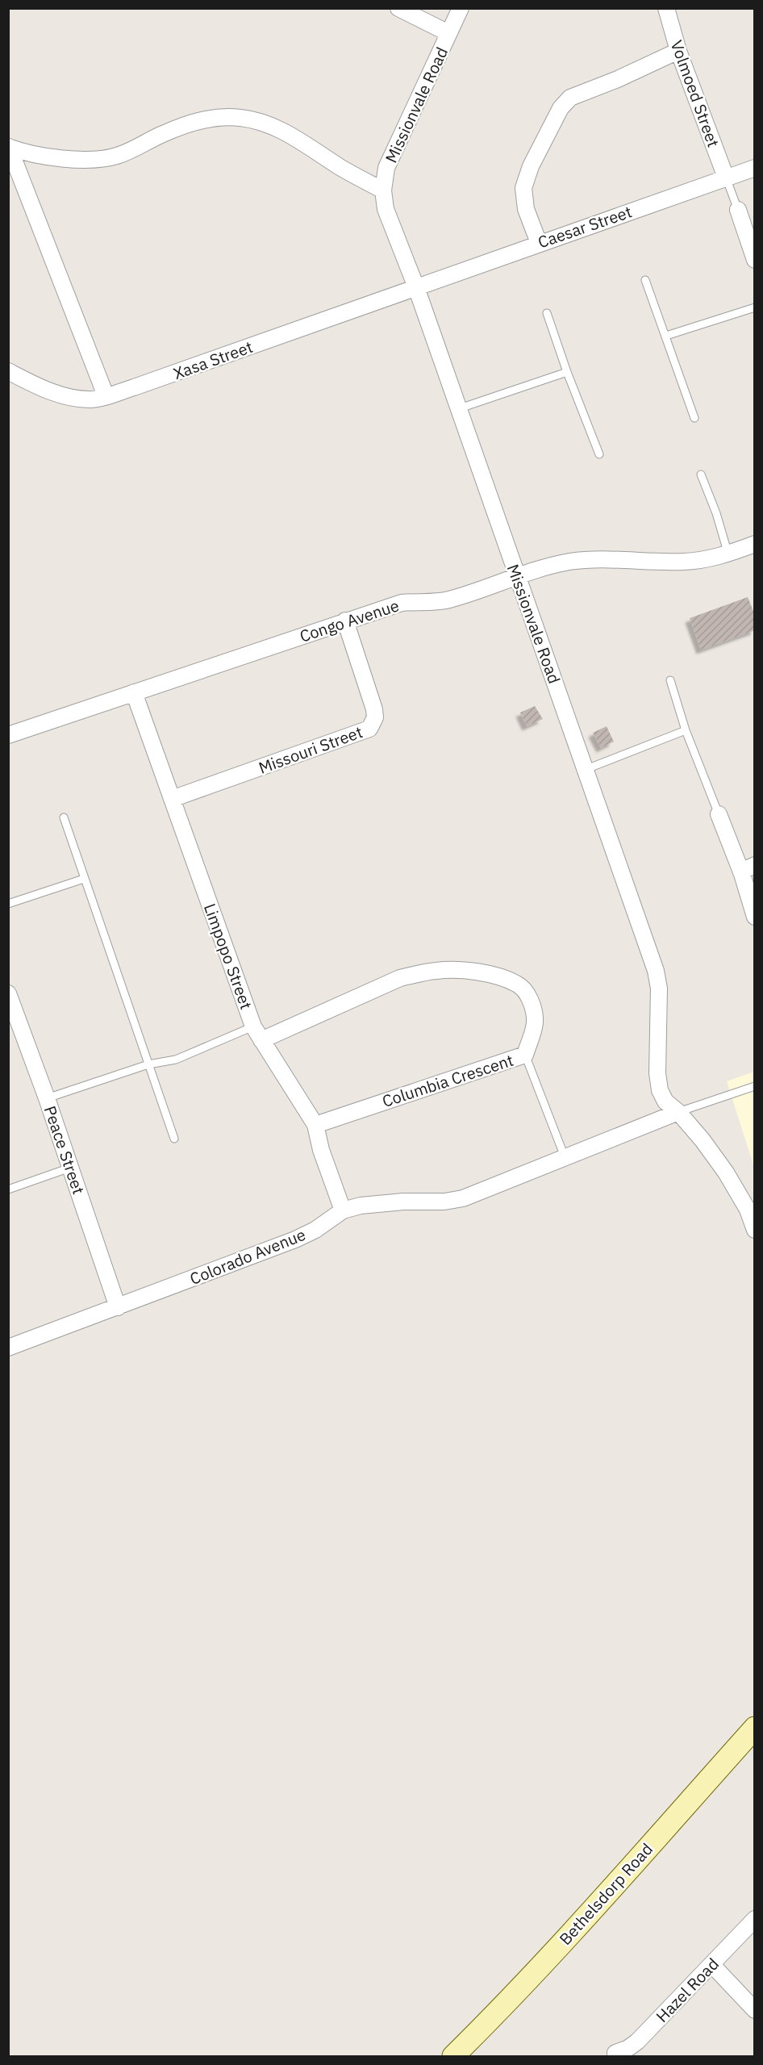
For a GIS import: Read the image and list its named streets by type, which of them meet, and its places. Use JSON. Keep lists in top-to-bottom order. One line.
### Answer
{"streets":{"main road":["Bethelsdorp Road"],"street":["Volmoed Street","Missionvale Road","Caesar Street","Xasa Street","Congo Avenue","Missouri Street","Limpopo Street","Columbia Crescent","Peace Street","Colorado Avenue","Hazel Road"]},"crossings":[["Volmoed Street","Caesar Street"],["Missionvale Road","Caesar Street"],["Missionvale Road","Xasa Street"],["Missionvale Road","Congo Avenue"],["Missionvale Road","Colorado Avenue"],["Caesar Street","Xasa Street"],["Congo Avenue","Missouri Street"],["Congo Avenue","Limpopo Street"],["Missouri Street","Limpopo Street"],["Limpopo Street","Columbia Crescent"],["Limpopo Street","Colorado Avenue"],["Peace Street","Colorado Avenue"]]}
